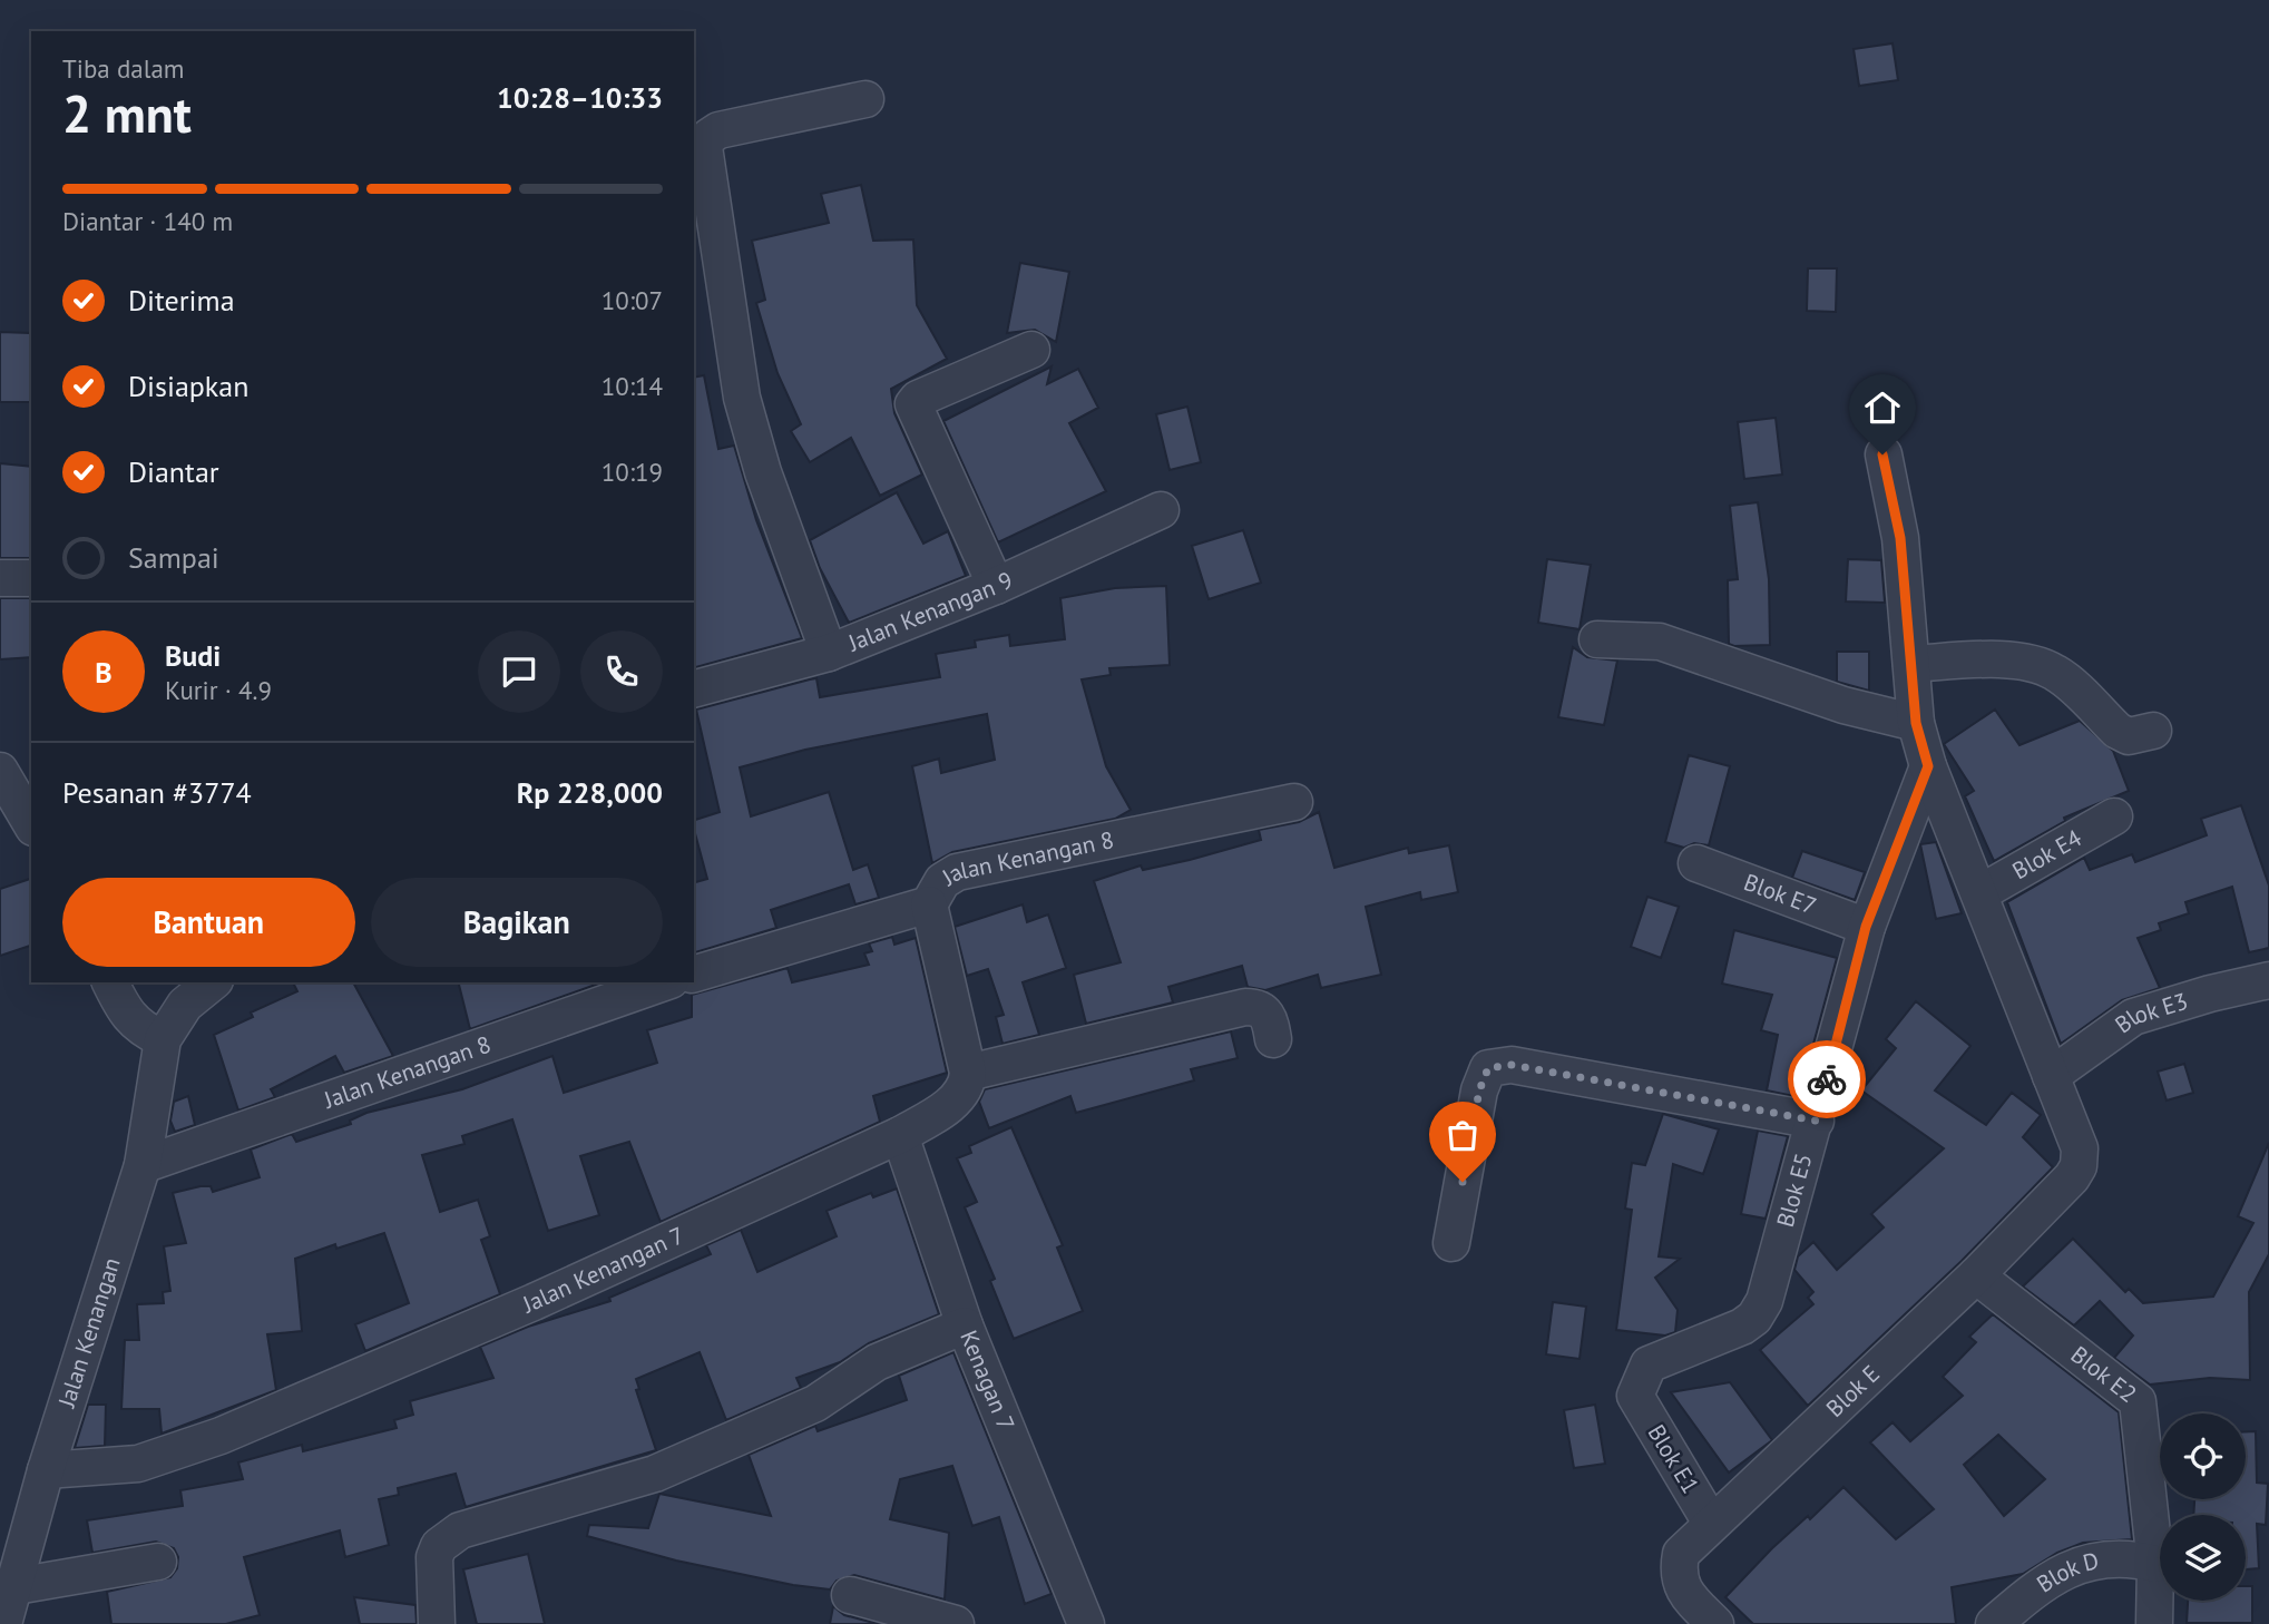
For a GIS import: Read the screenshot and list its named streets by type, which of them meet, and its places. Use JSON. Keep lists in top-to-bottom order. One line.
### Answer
{"streets":{"street":["Jalan Kenangan 9","Blok E4","Jalan Kenangan 8","Blok E7","Blok E3","Blok E5","Jalan Kenangan 7","Jalan Kenangan","Blok E2","Kenagan 7","Blok E","Blok E1","Blok D"]},"crossings":[["Jalan Kenangan 8","Jalan Kenangan"],["Blok E7","Blok E5"],["Blok E3","Blok E"],["Blok E5","Blok E1"],["Jalan Kenangan 7","Jalan Kenangan"],["Jalan Kenangan 7","Kenagan 7"],["Blok E2","Blok E"],["Blok E2","Blok D"],["Blok E","Blok E1"]],"page":{"heading":["2 mnt","Tiba dalam","10:28–10:33"],"panel":["Budi","Kurir · 4.9","Pesanan #3774","Rp 228,000"],"bar":"Diantar · 140 m","list":[["Diterima","10:07"],["Disiapkan","10:14"],["Diantar","10:19"],"Sampai"],"round":"B","buttons":["Bantuan","Bagikan"]}}
